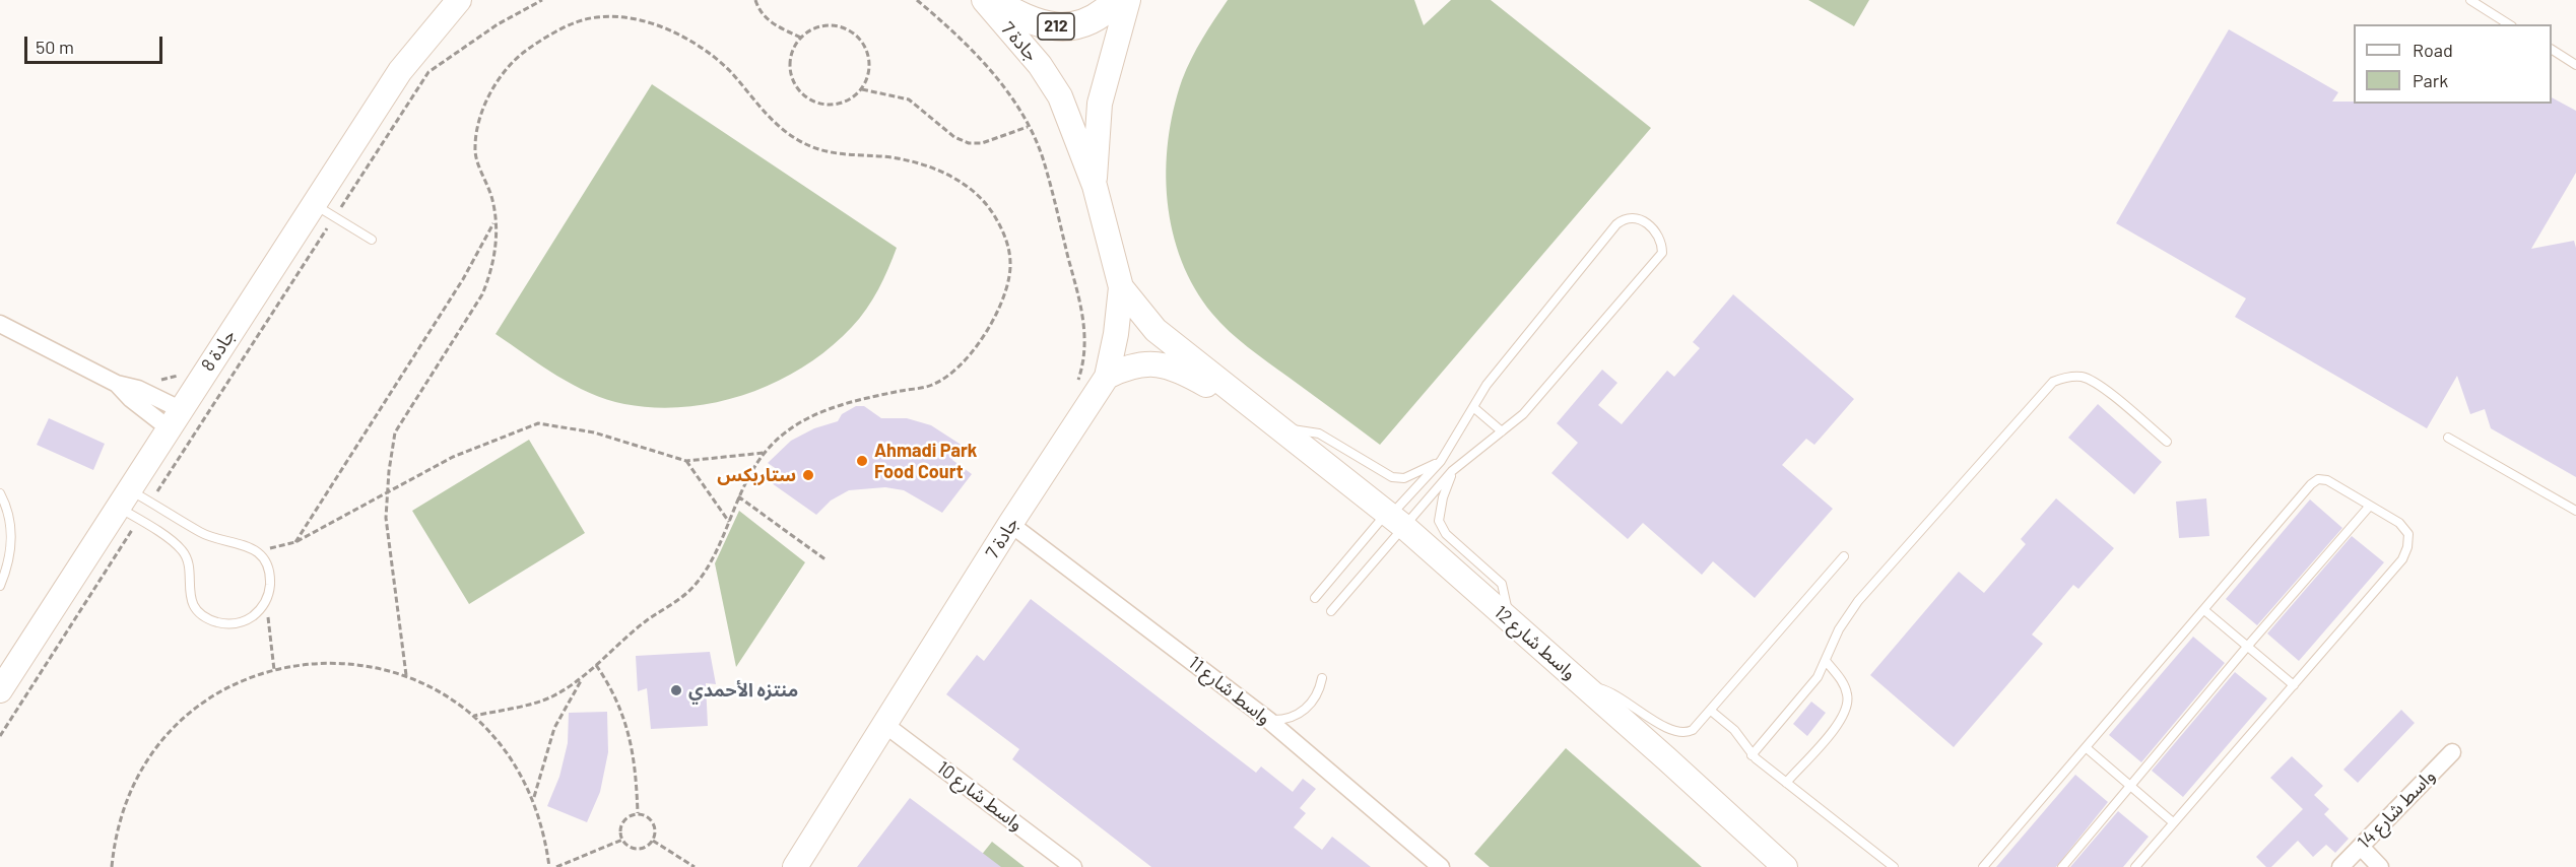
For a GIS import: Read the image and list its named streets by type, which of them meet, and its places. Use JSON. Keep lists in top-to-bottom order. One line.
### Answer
{"streets":{"main road":["212","جادة 7","جادة 8","واسط شارع 12"],"street":["واسط شارع 11","واسط شارع 10","واسط شارع 14"]},"crossings":[["جادة 7","واسط شارع 12"],["جادة 7","واسط شارع 11"],["جادة 7","واسط شارع 10"]],"places":["Ahmadi Park Food Court","ستاربكس","منتزه الأحمدي"],"legend":["Road","Park"],"scale_bar":"50 m"}
